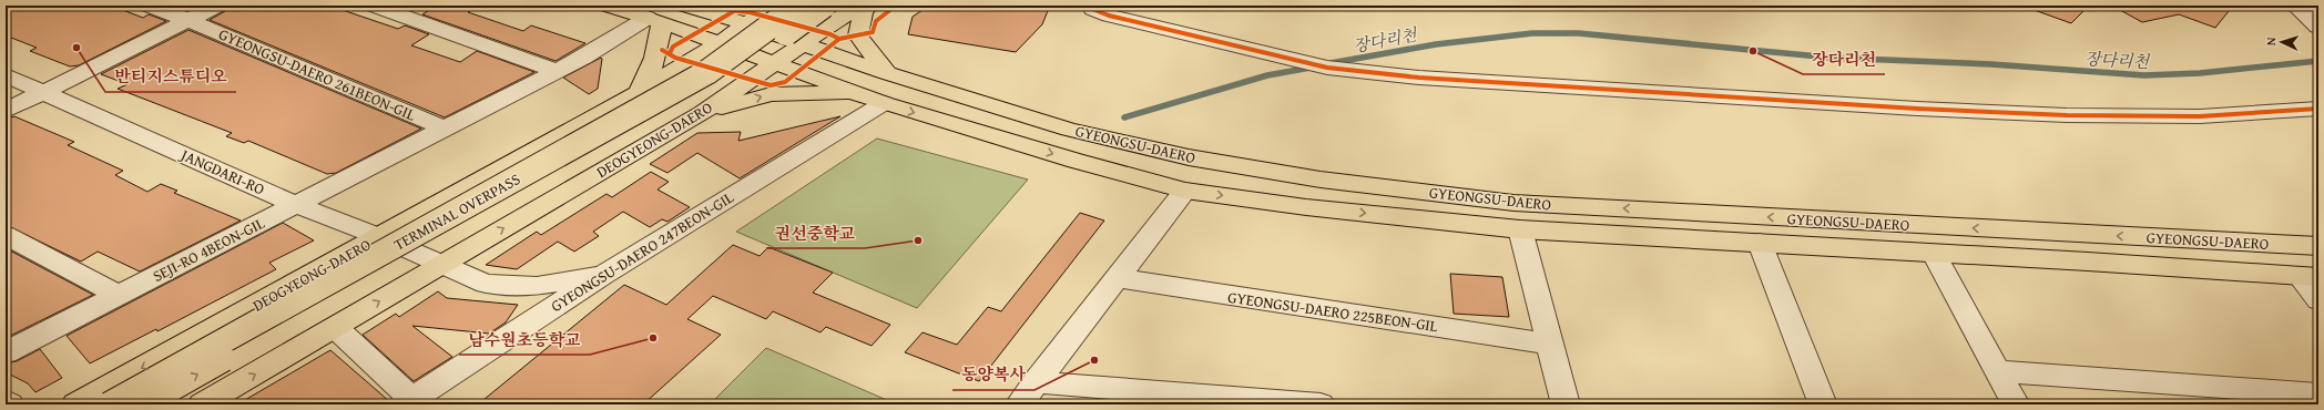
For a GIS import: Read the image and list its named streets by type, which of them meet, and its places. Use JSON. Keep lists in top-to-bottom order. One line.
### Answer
{"streets":{"main road":["DEOGYEONG-DAERO","GYEONGSU-DAERO","TERMINAL OVERPASS"],"street":["GYEONGSU-DAERO 261BEON-GIL","JANGDARI-RO","SEJI-RO 4BEON-GIL","GYEONGSU-DAERO 247BEON-GIL","GYEONGSU-DAERO 225BEON-GIL"]},"crossings":[["GYEONGSU-DAERO 261BEON-GIL","GYEONGSU-DAERO"],["GYEONGSU-DAERO 261BEON-GIL","JANGDARI-RO"],["GYEONGSU-DAERO 261BEON-GIL","SEJI-RO 4BEON-GIL"],["DEOGYEONG-DAERO","GYEONGSU-DAERO"],["DEOGYEONG-DAERO","JANGDARI-RO"],["GYEONGSU-DAERO","GYEONGSU-DAERO 247BEON-GIL"],["JANGDARI-RO","SEJI-RO 4BEON-GIL"]],"water":["장다리천"],"places":["반티지스튜디오","장다리천","권선중학교","남수원초등학교","동양복사"],"north":"left"}
